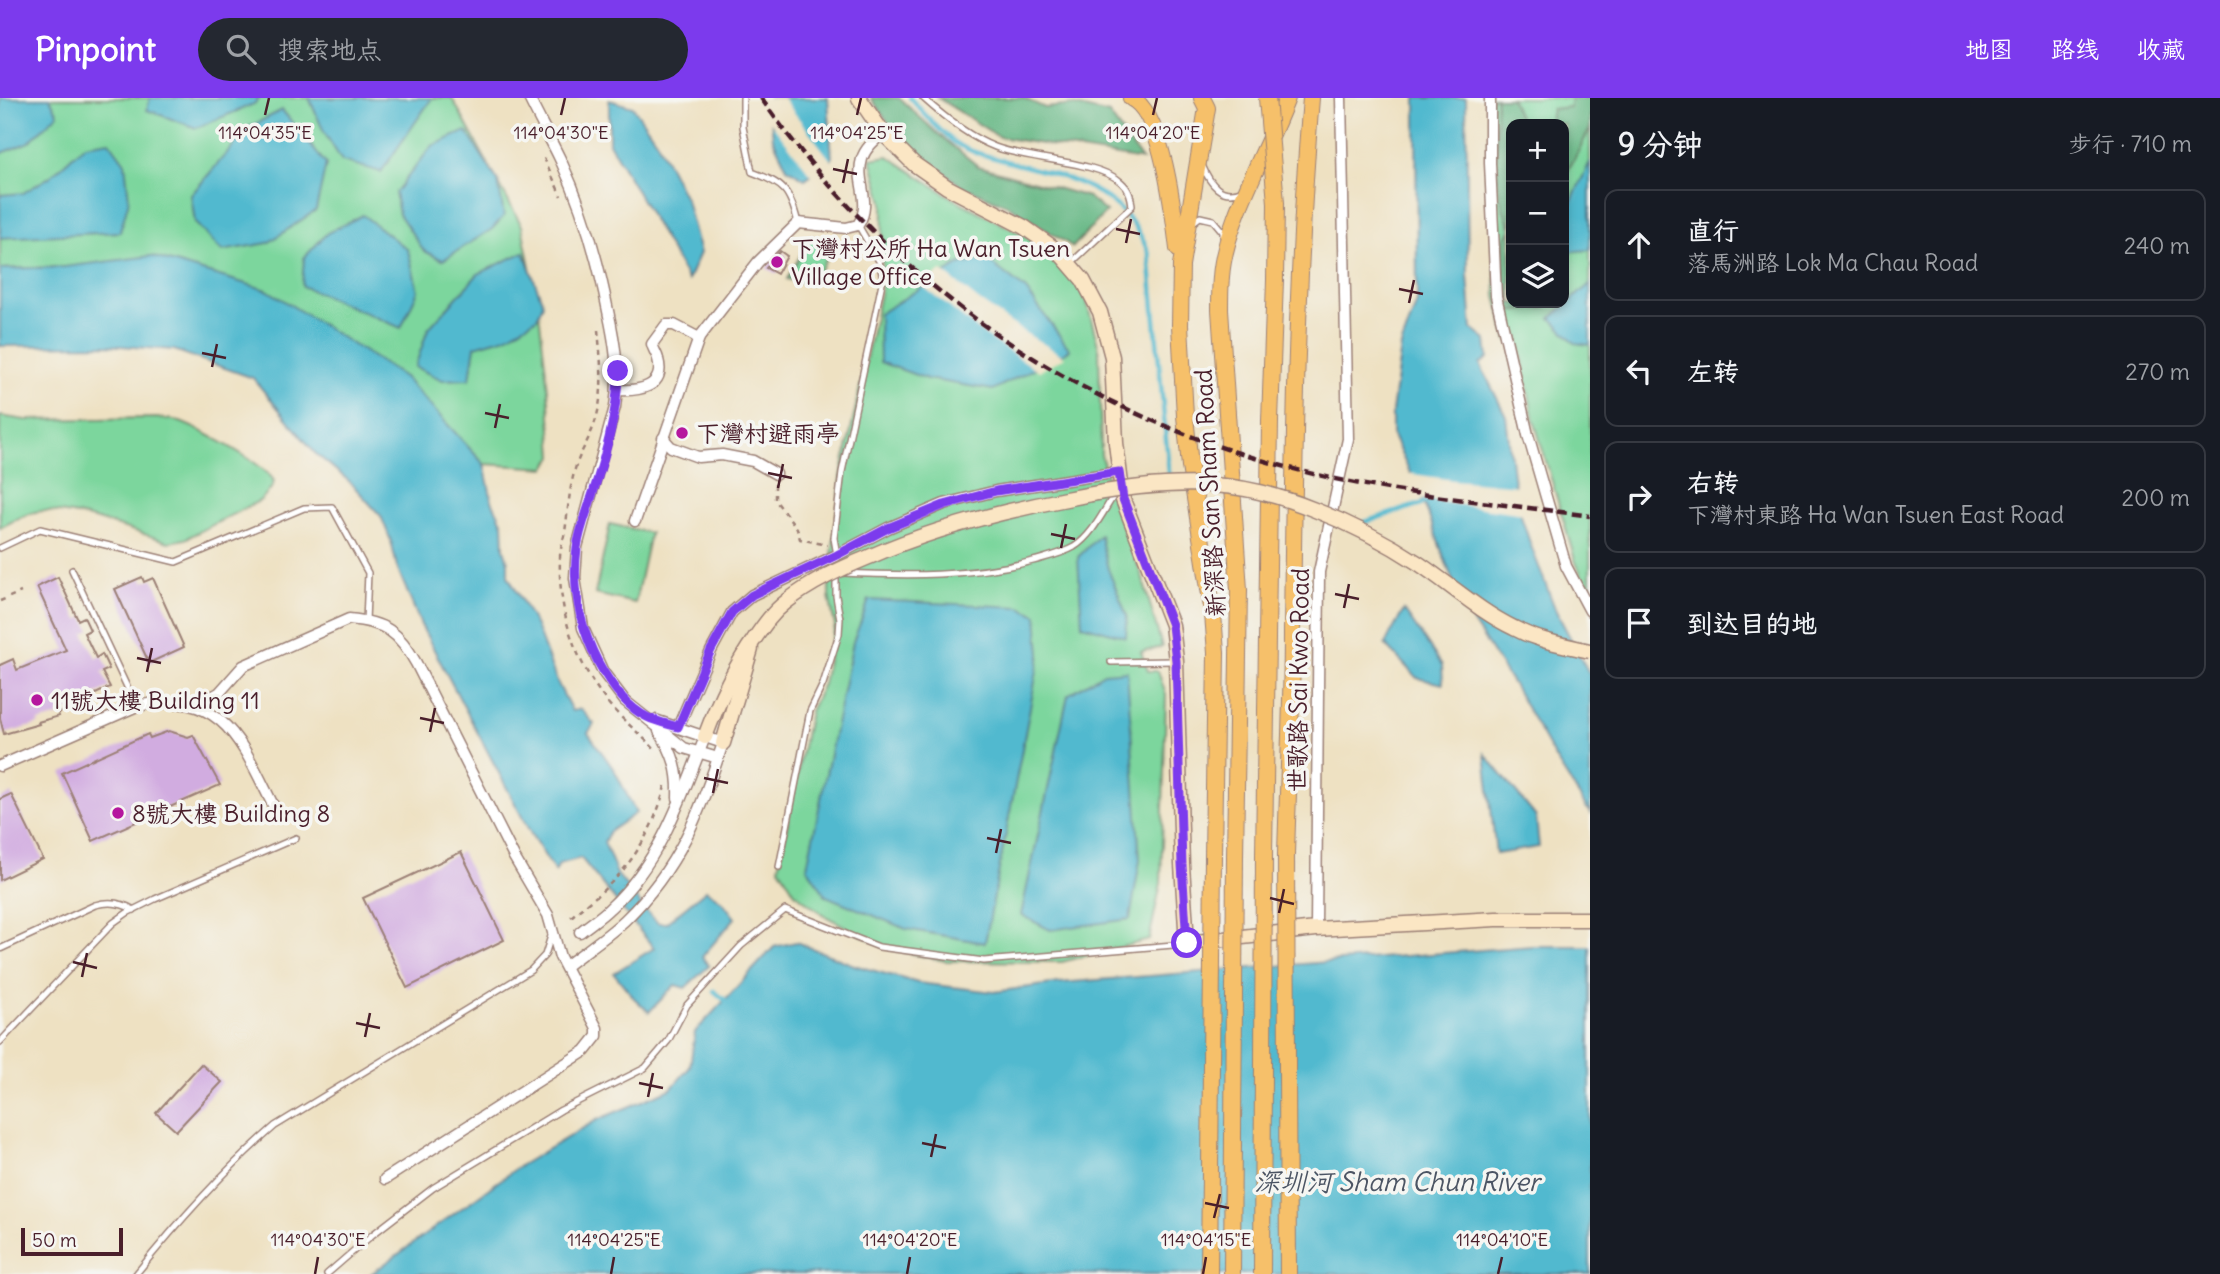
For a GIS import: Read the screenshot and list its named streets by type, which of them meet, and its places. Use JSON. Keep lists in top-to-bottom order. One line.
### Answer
{"streets":{"main road":["新深路 San Sham Road"],"street":["世歌路 Sai Kwo Road"]},"water":["深圳河 Sham Chun River"],"places":["下灣村公所 Ha Wan Tsuen Village Office","下灣村避雨亭","11號大樓 Building 11","8號大樓 Building 8"],"scale_bar":"50 m","page":{"header":"Pinpoint","search":"搜索地点","nav":["地图","路线","收藏"],"heading":["9 分钟","步行 · 710 m"],"map_buttons":["+","−"],"list":[["直行","落馬洲路 Lok Ma Chau Road","240 m"],["左转","270 m"],["右转","下灣村東路 Ha Wan Tsuen East Road","200 m"],"到达目的地"],"scale":"50 m"},"coordinates":["114°04'35\"E","114°04'30\"E","114°04'25\"E","114°04'20\"E","114°04'15\"E","114°04'10\"E"]}
